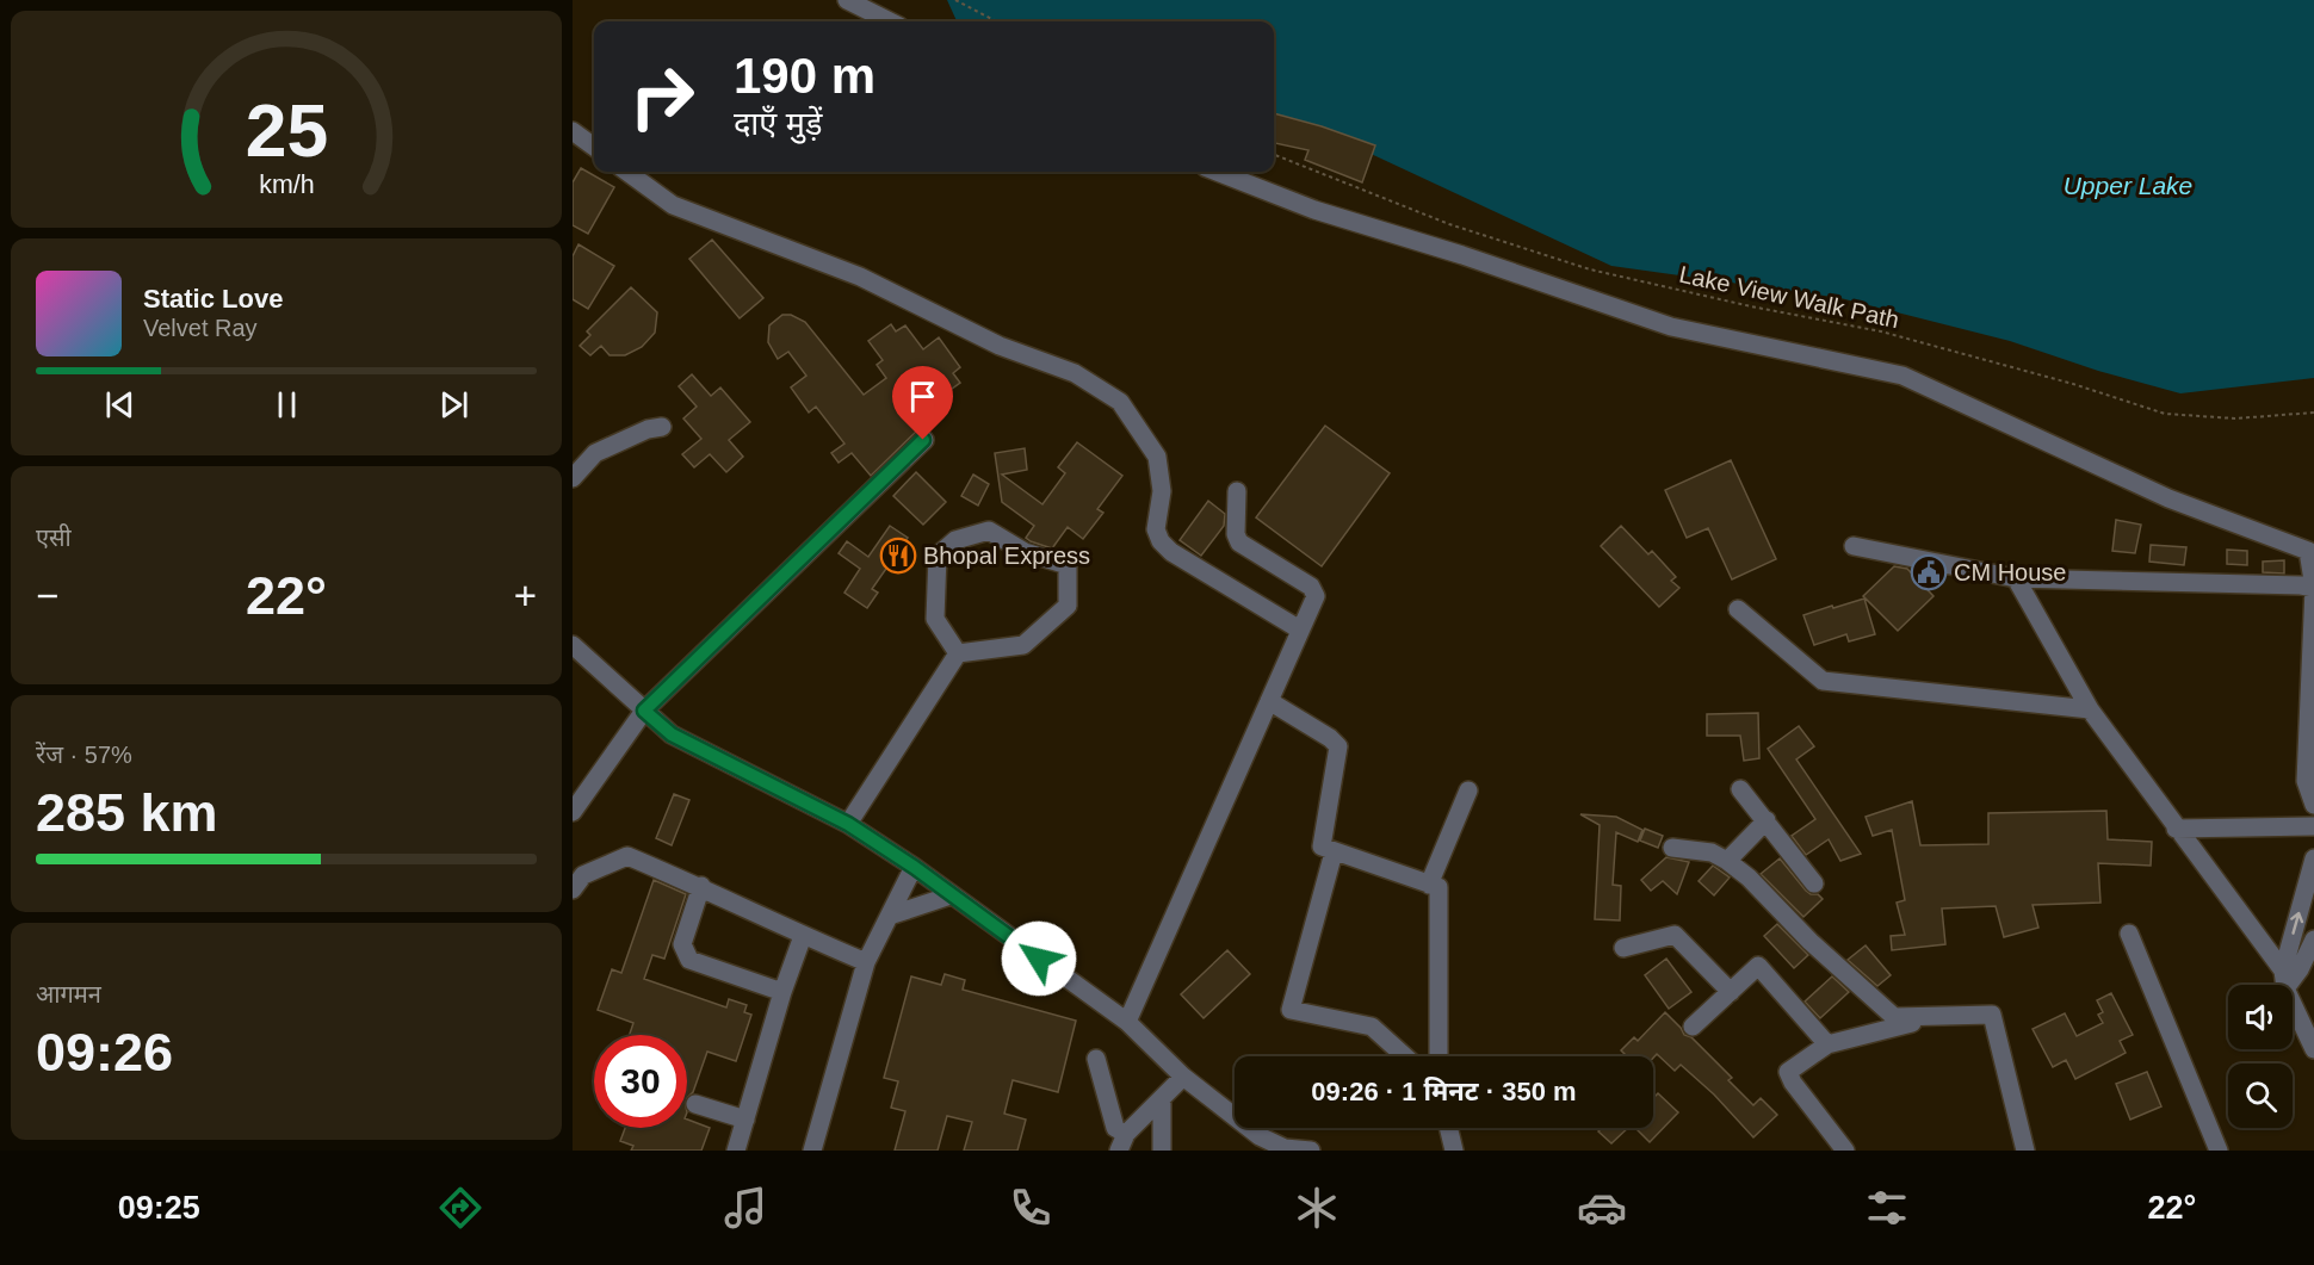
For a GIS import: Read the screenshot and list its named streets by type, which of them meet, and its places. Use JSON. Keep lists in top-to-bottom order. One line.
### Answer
{"streets":{"path":["Lake View Walk Path"]},"water":["Upper Lake"],"places":{"restaurant":["Bhopal Express"],"public building":["CM House"]},"page":{"turn":["190 m","दाएँ मुड़ें"],"song":["Static Love","Velvet Ray"],"tile":["एसी",["रेंज · 57%","285 km"],["आगमन","09:26"]],"heat":["−","22°","+"],"limit":"30","trip":"09:26 · 1 मिनट · 350 m","tabs":["09:25","22°"],"gauge":["25","km/h"]}}
